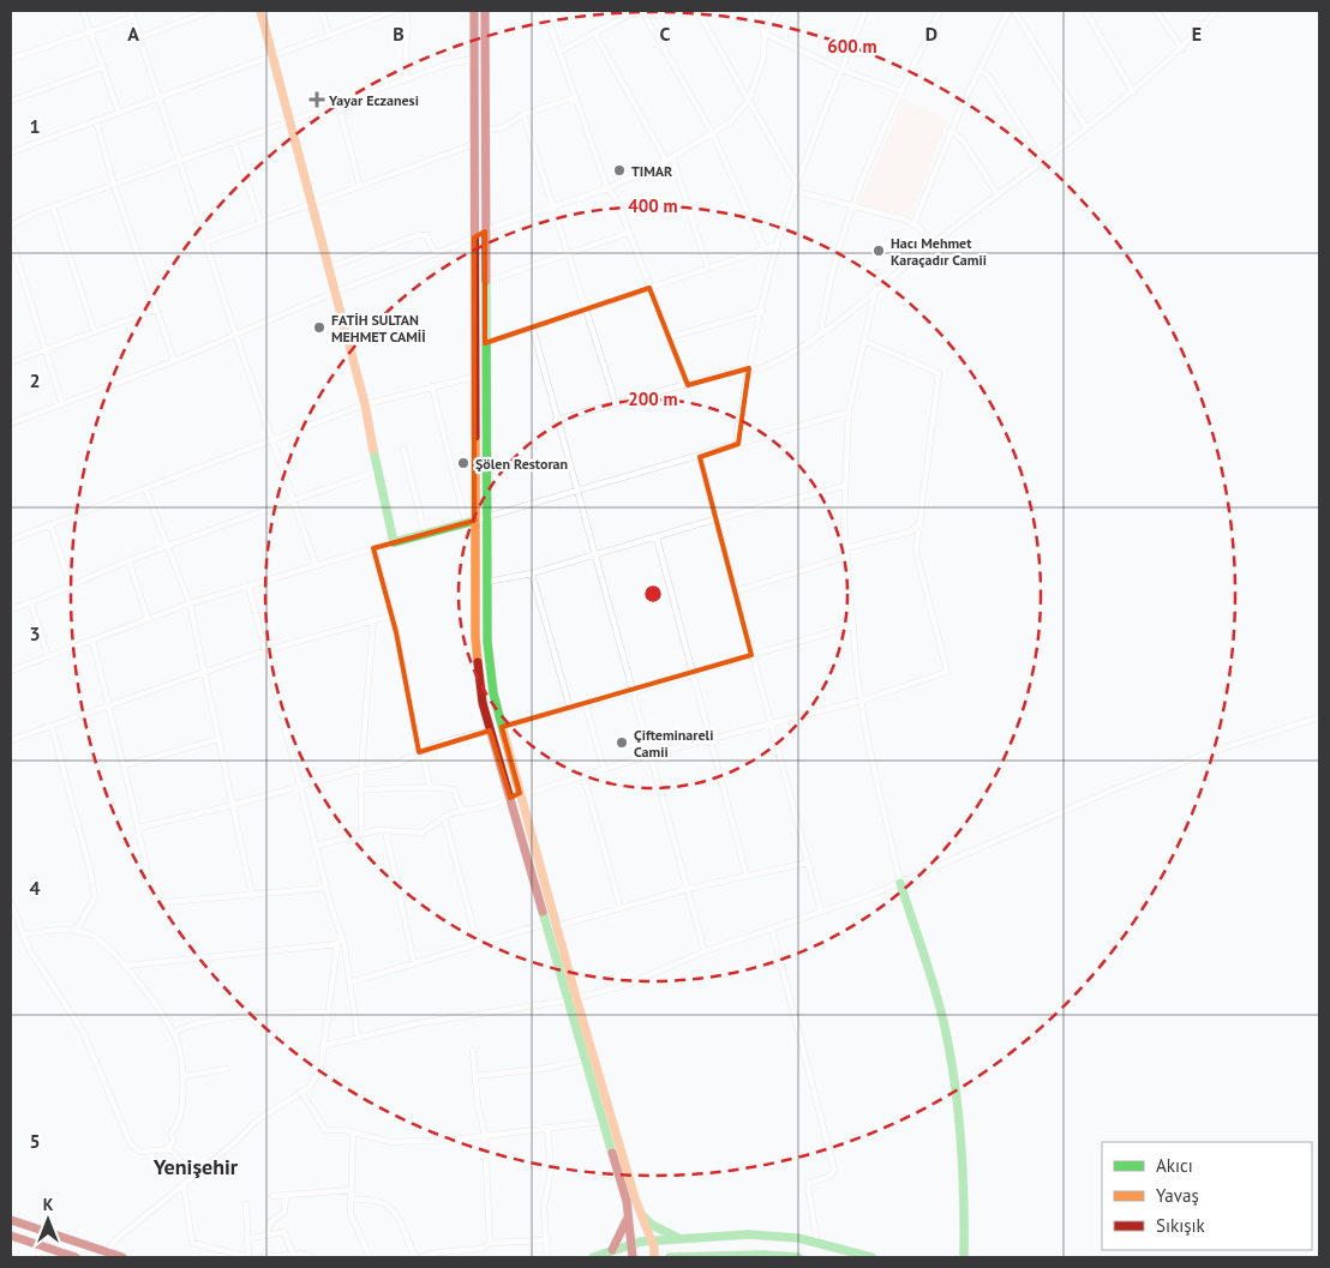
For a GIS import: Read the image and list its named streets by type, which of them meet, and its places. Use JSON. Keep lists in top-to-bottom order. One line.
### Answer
{"districts":["Yenişehir"],"places":{"health":["Yayar Eczanesi"],"other":["TIMAR","Hacı Mehmet Karaçadır Camii","FATİH SULTAN MEHMET CAMİİ","Şölen Restoran","Çifteminareli Camii"]},"legend":["Akıcı","Yavaş","Sıkışık"],"north":"top","grid":{"columns":["A","B","C","D","E"],"rows":["1","2","3","4","5"]},"rings":["600 m","400 m","200 m"]}
